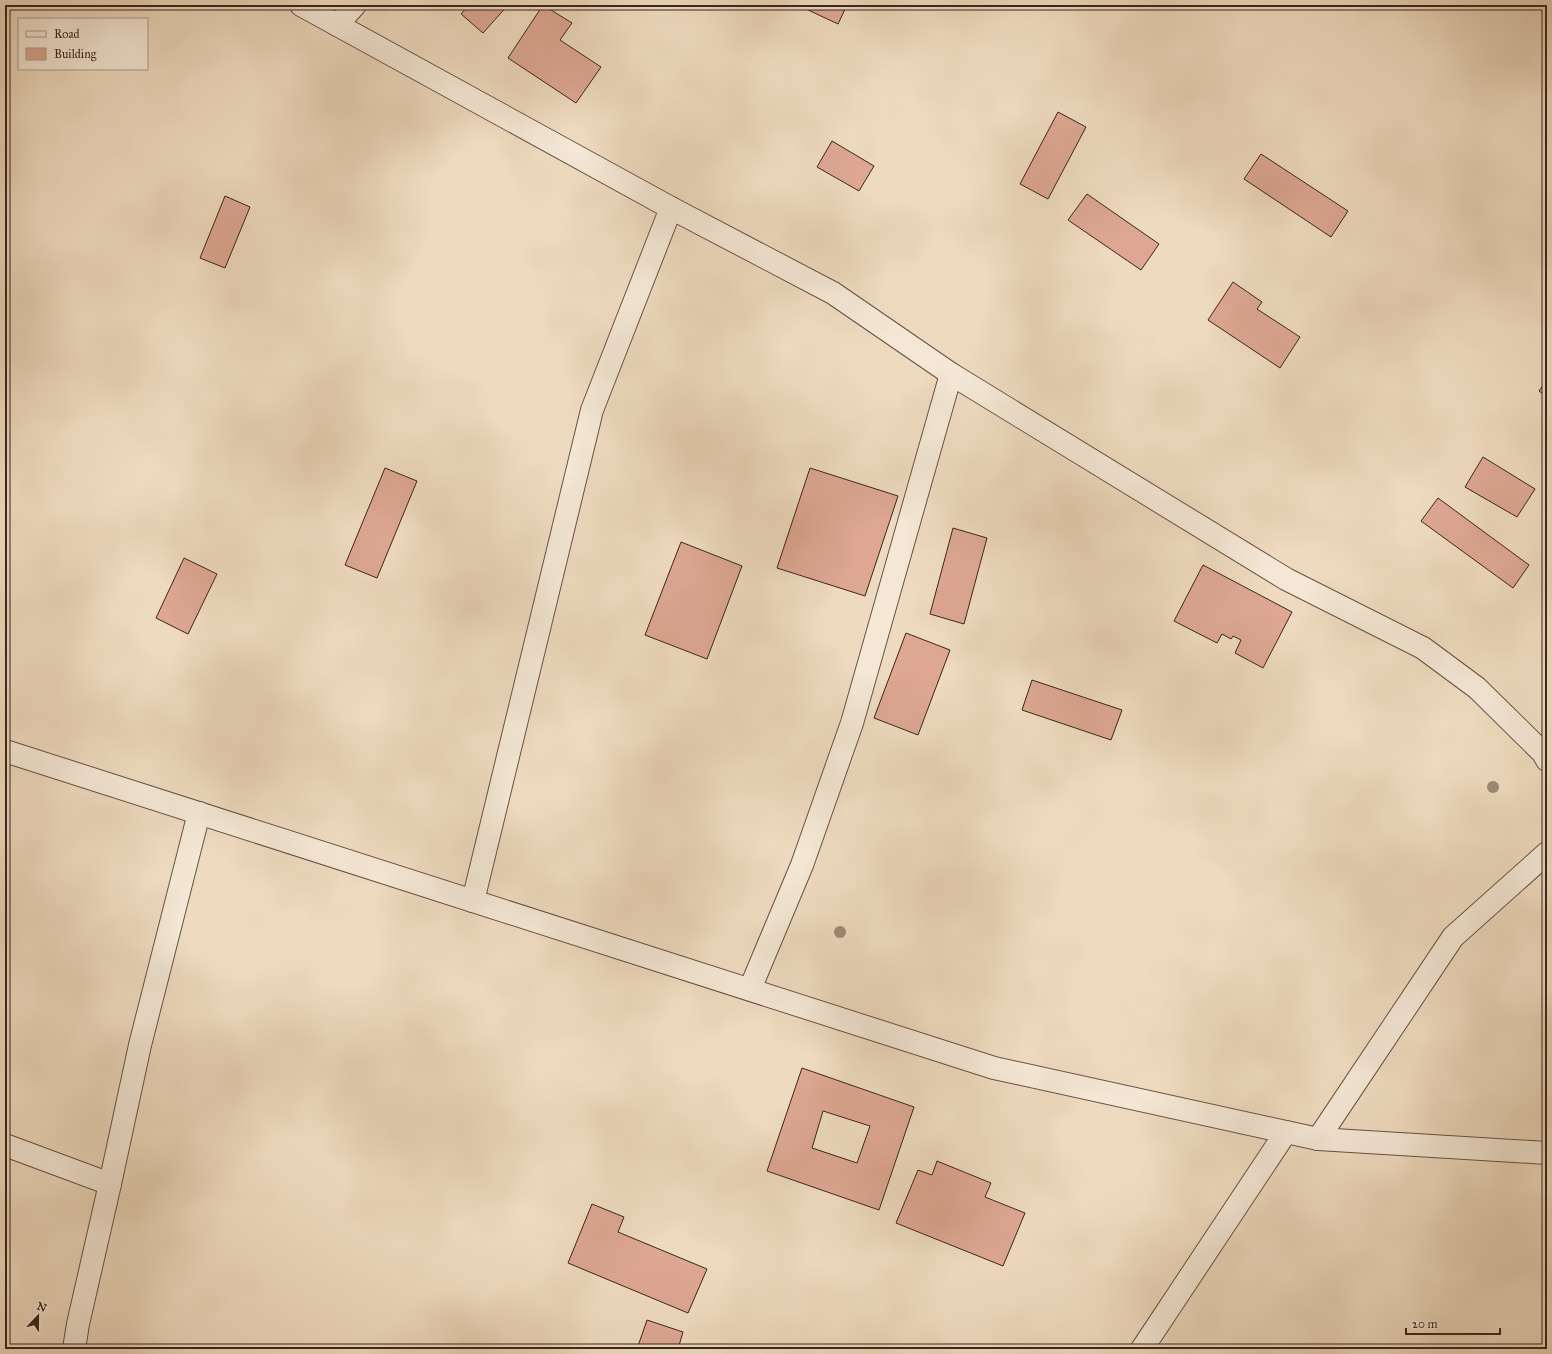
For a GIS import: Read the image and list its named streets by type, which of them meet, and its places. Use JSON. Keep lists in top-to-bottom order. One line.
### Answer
{"legend":["Road","Building"],"scale_bar":"20 m","north":"top"}
